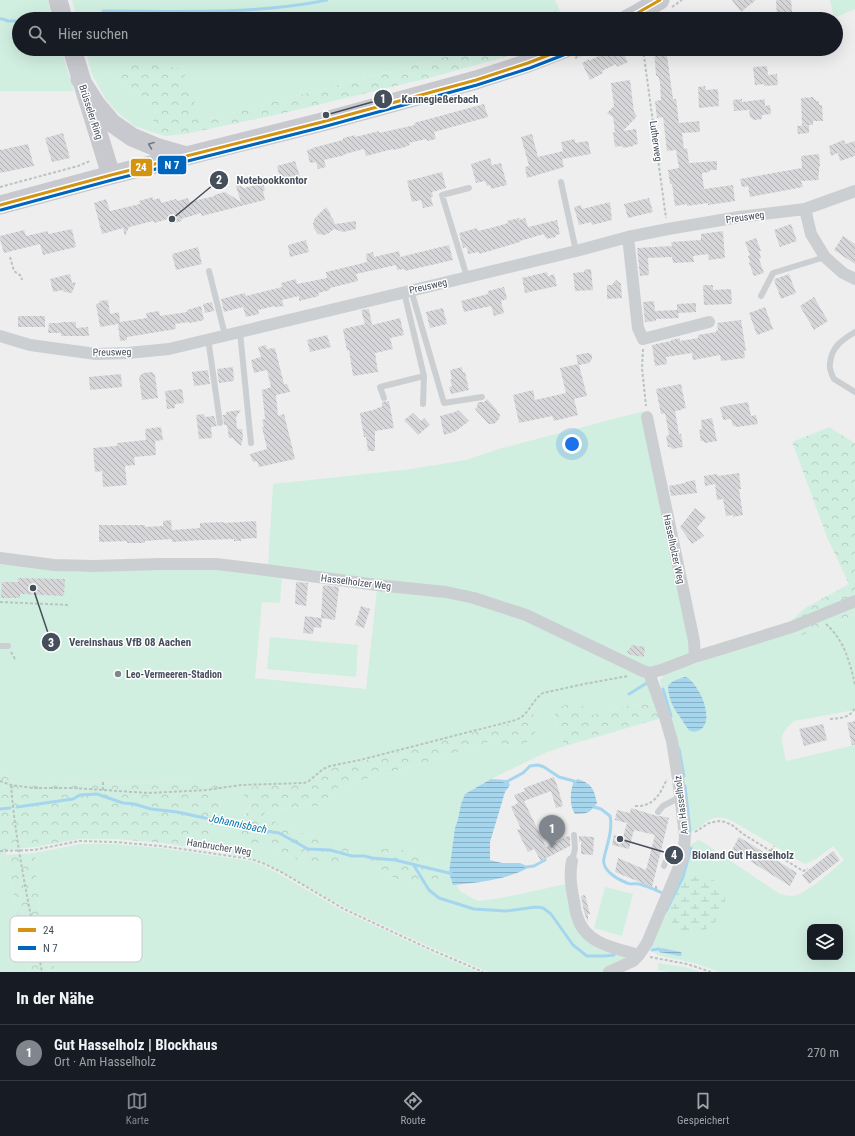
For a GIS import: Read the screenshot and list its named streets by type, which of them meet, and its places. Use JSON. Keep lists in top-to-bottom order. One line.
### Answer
{"streets":{"main road":["Brüsseler Ring"],"street":["Preusweg","Hasselholzer Weg","Am Hasselholz"],"path":["Lutherweg","Hanbrucher Weg"]},"crossings":[["Lutherweg","Preusweg"],["Hasselholzer Weg","Am Hasselholz"]],"water":["Johannisbach"],"places":["Kannegießerbach","Notebookkontor","Vereinshaus VfB 08 Aachen","Leo-Vermeeren-Stadion","Bioland Gut Hasselholz"],"lines":["transit line 24"],"legend":["24","N 7"],"page":{"search":"Hier suchen","pins":"1","heading":"In der Nähe","list":[{"mark":"1","name":"Gut Hasselholz | Blockhaus","note":"Ort · Am Hasselholz","value":"270 m"}],"nav":["Karte","Route","Gespeichert"]}}
